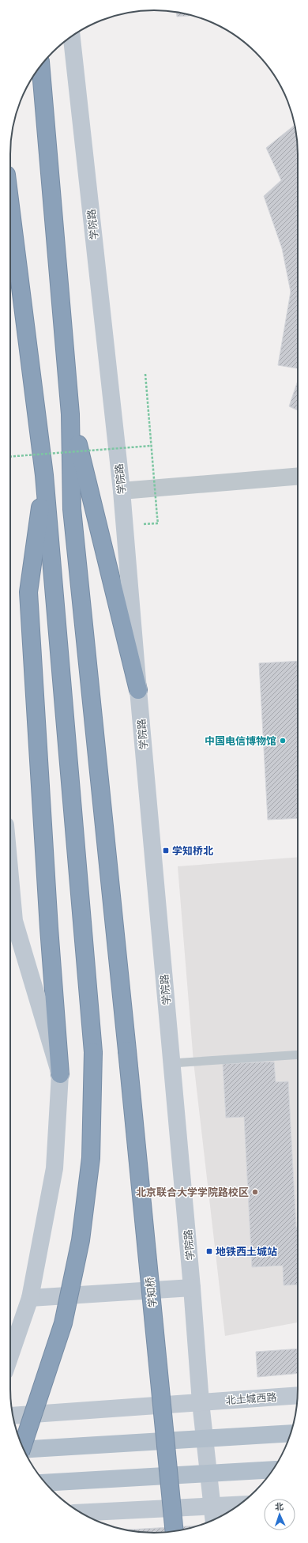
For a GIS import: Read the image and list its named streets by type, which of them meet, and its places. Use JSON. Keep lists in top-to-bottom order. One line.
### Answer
{"streets":{"highway":["学知桥"],"street":["学院路","北土城西路"]},"crossings":[["学院路","北土城西路"]],"places":{"other":["中国电信博物馆","北京联合大学学院路校区"],"transit":["学知桥北","地铁西土城站"]},"north":"top"}
